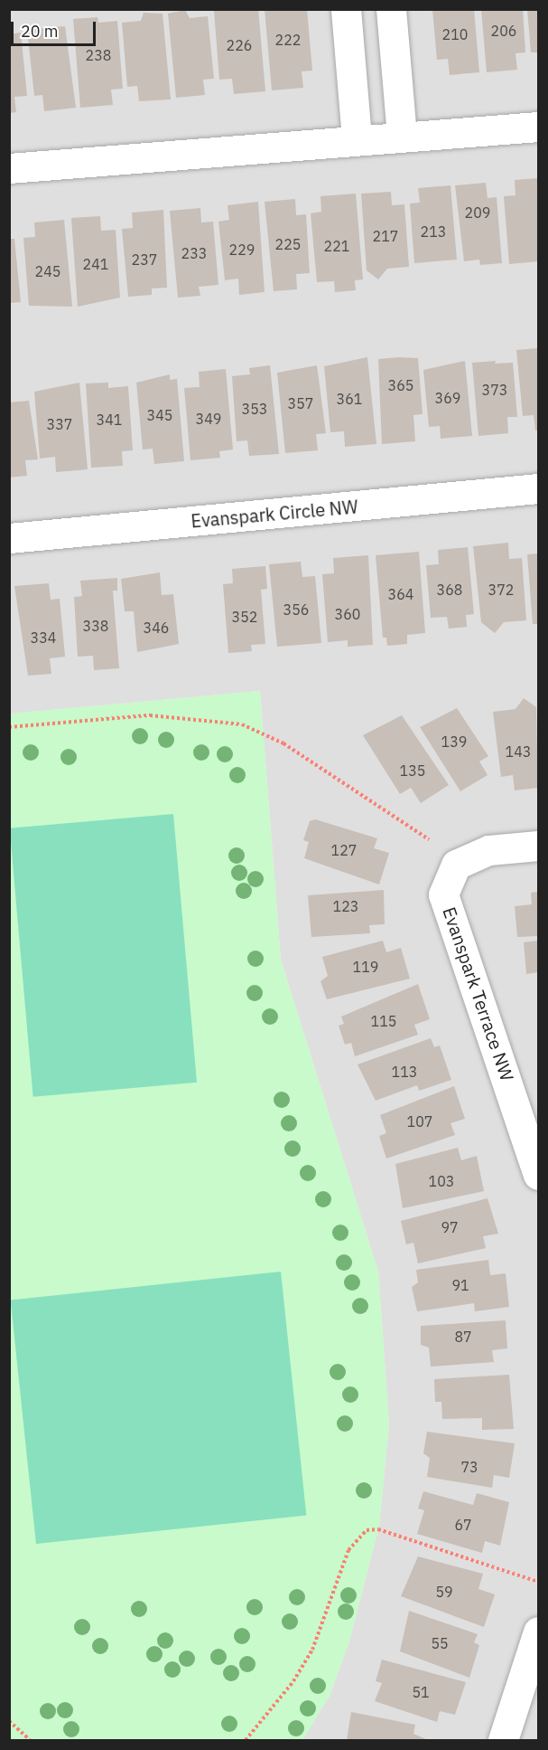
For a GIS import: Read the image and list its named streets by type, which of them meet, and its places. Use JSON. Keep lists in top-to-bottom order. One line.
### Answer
{"streets":{"street":["Evanspark Circle NW","Evanspark Terrace NW"]},"house_numbers":["206","210","222","226","238","209","213","217","225","221","229","233","237","241","245","365","373","369","361","357","353","345","349","341","337","368","372","364","356","360","352","338","346","334","139","143","135","127","123","119","115","113","107","103","97","91","87","73","67","59","55","51"],"scale_bar":"20 m"}
